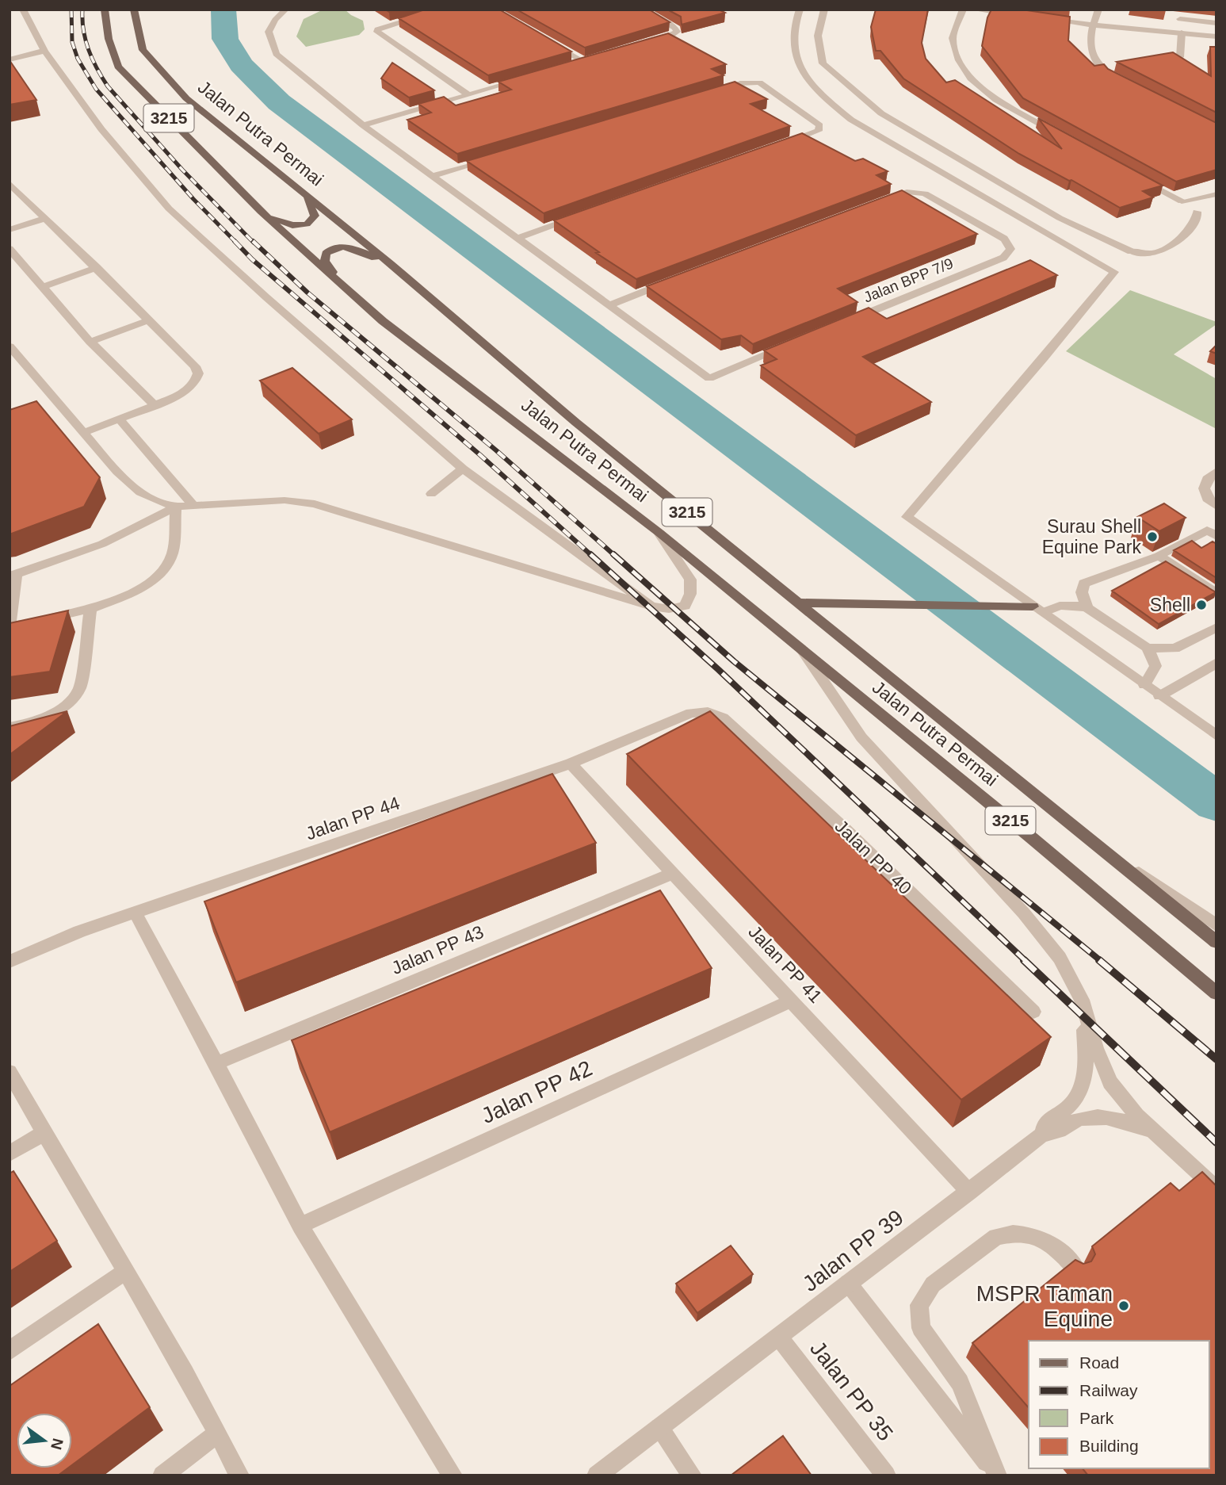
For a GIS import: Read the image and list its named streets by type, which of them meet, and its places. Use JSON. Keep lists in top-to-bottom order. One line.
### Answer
{"streets":{"main road":["3215","Jalan Putra Permai"],"street":["Jalan BPP 7/9","Jalan PP 44","Jalan PP 40","Jalan PP 43","Jalan PP 41","Jalan PP 42","Jalan PP 39","Jalan PP 35"]},"crossings":[["Jalan PP 44","Jalan PP 40"],["Jalan PP 44","Jalan PP 41"],["Jalan PP 43","Jalan PP 41"],["Jalan PP 41","Jalan PP 42"],["Jalan PP 41","Jalan PP 39"],["Jalan PP 39","Jalan PP 35"]],"places":["Surau Shell Equine Park","Shell","MSPR Taman Equine"],"legend":["Road","Railway","Park","Building"],"north":"right"}
